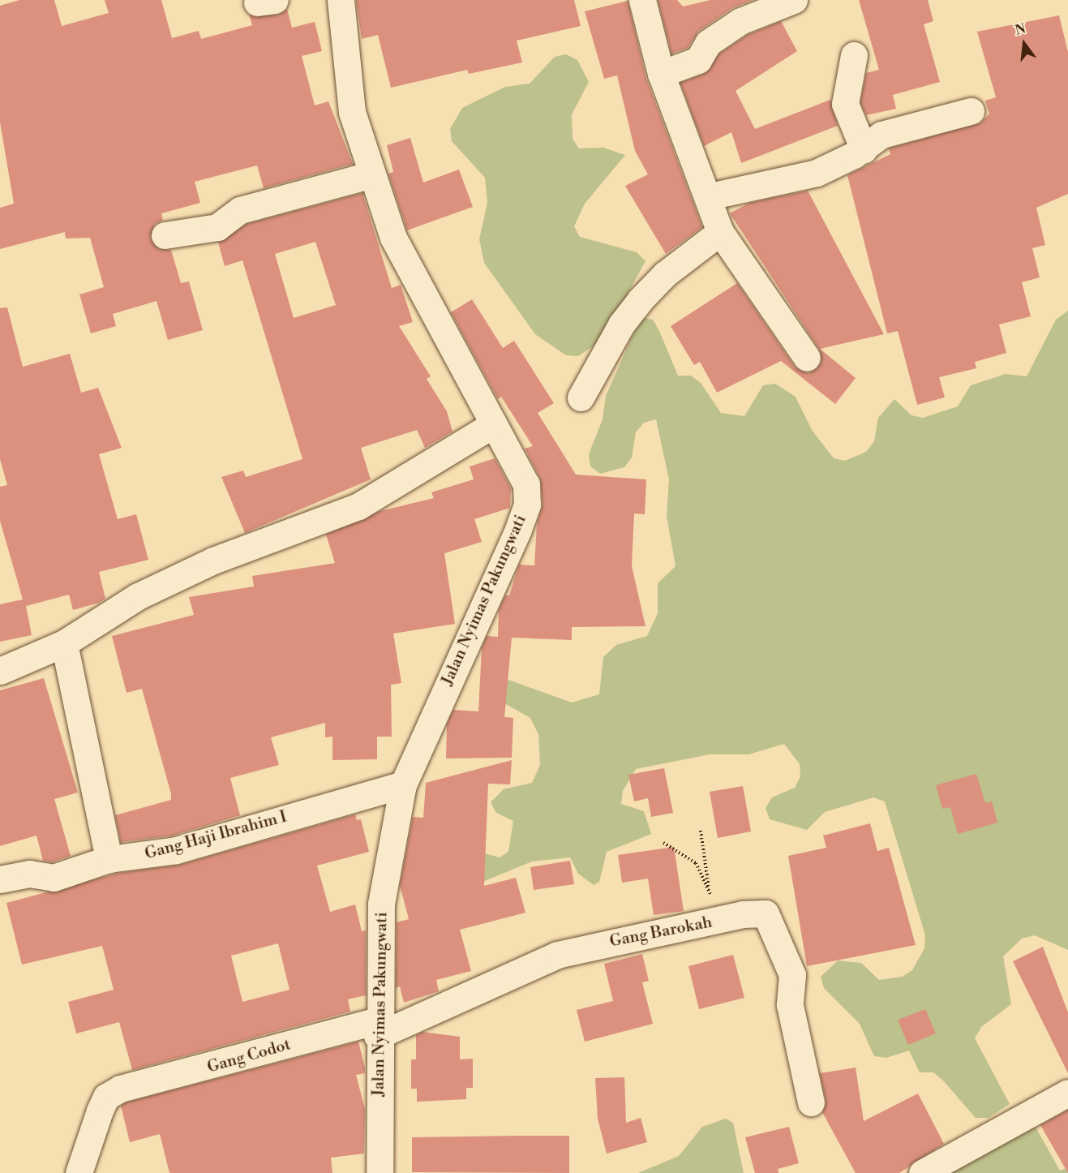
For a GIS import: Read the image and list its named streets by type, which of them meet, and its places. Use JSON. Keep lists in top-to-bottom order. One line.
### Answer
{"streets":{"street":["Jalan Nyimas Pakungwati","Gang Haji Ibrahim I","Gang Barokah","Gang Codot"]},"crossings":[["Jalan Nyimas Pakungwati","Gang Haji Ibrahim I"],["Jalan Nyimas Pakungwati","Gang Barokah"],["Jalan Nyimas Pakungwati","Gang Codot"],["Gang Barokah","Gang Codot"]],"north":"top"}
